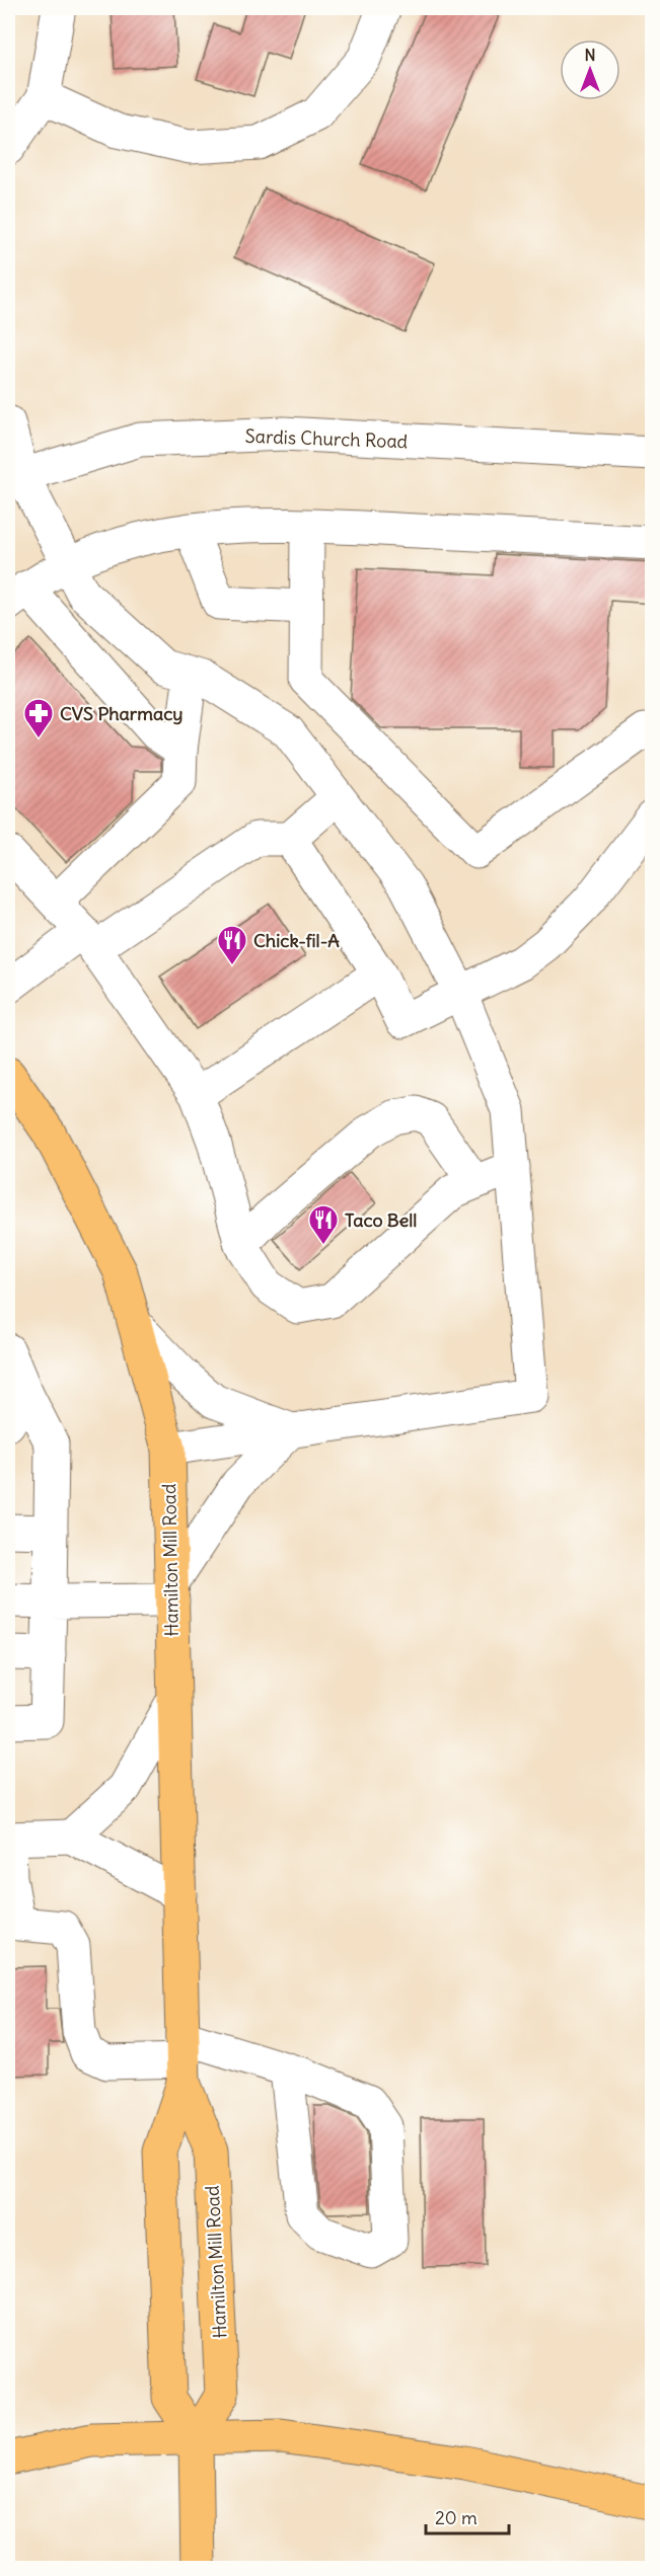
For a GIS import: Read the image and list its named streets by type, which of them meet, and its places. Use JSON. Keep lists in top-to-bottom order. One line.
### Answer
{"streets":{"main road":["Hamilton Mill Road"],"street":["Sardis Church Road"]},"places":{"pharmacy":["CVS Pharmacy"],"restaurant":["Chick-fil-A","Taco Bell"]},"scale_bar":"20 m","north":"top"}
